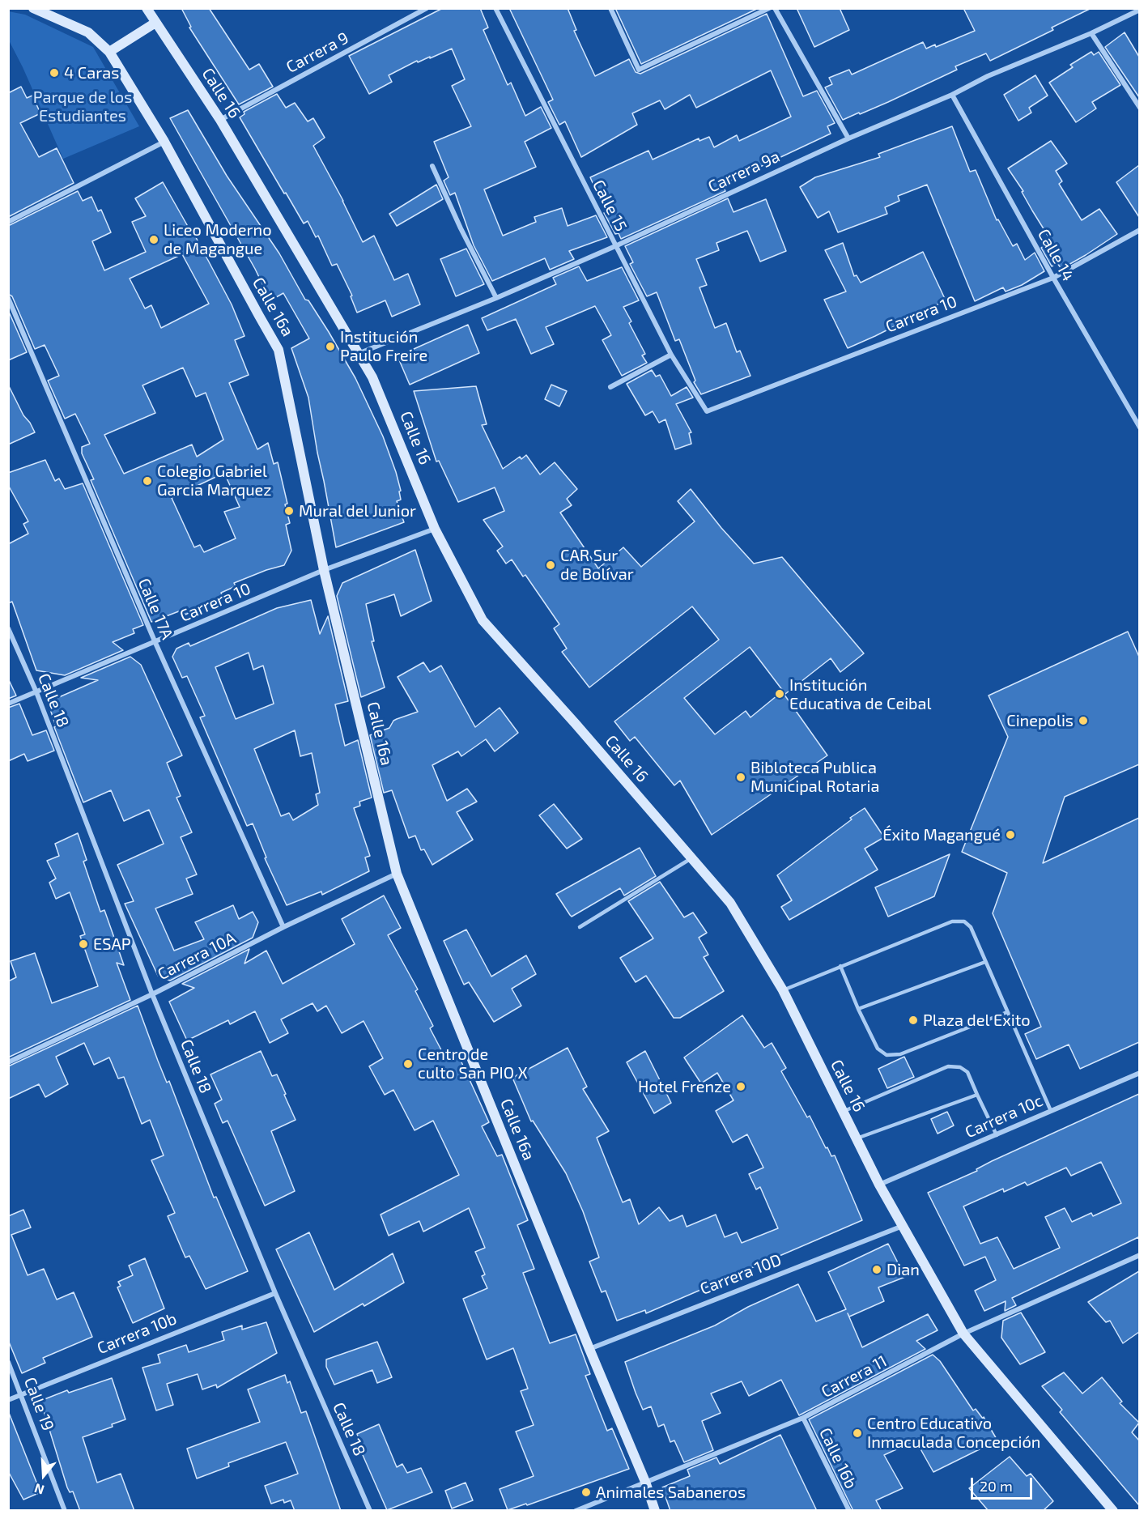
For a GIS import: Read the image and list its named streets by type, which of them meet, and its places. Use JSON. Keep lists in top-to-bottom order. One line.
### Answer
{"streets":{"main road":["Calle 16","Calle 16a"],"street":["Carrera 9","Carrera 9a","Calle 15","Calle 14","Carrera 10","Calle 17A","Calle 18","Carrera 10A","Carrera 10c","Carrera 10D","Carrera 10b","Carrera 11","Calle 19","Calle 16b"]},"crossings":[["Carrera 9","Calle 16"],["Calle 16","Carrera 9a"],["Calle 16","Carrera 10"],["Calle 16","Carrera 10c"],["Calle 16","Carrera 10D"],["Calle 16","Carrera 11"],["Carrera 9a","Calle 15"],["Carrera 9a","Calle 14"],["Calle 15","Carrera 10"],["Calle 14","Carrera 10"],["Calle 16a","Carrera 10"],["Calle 16a","Carrera 10A"],["Calle 16a","Carrera 10D"],["Calle 16a","Carrera 11"],["Carrera 10","Calle 17A"],["Carrera 10","Calle 18"],["Calle 17A","Carrera 10A"],["Calle 18","Carrera 10A"],["Calle 18","Carrera 10b"],["Carrera 10b","Calle 19"],["Carrera 11","Calle 16b"]],"parks":["Parque de los Estudiantes"],"places":["4 Caras","Liceo Moderno de Magangue","Institución Paulo Freire","Colegio Gabriel Garcia Marquez","Mural del Junior","CAR Sur de Bolívar","Institución Educativa de Ceibal","Cinepolis","Bibloteca Publica Municipal Rotaria","Éxito Magangué","ESAP","Plaza del Exito","Centro de culto San PIO X","Hotel Frenze","Dian","Centro Educativo Inmaculada Concepción","Animales Sabaneros"],"scale_bar":"20 m","north":"bottom"}
